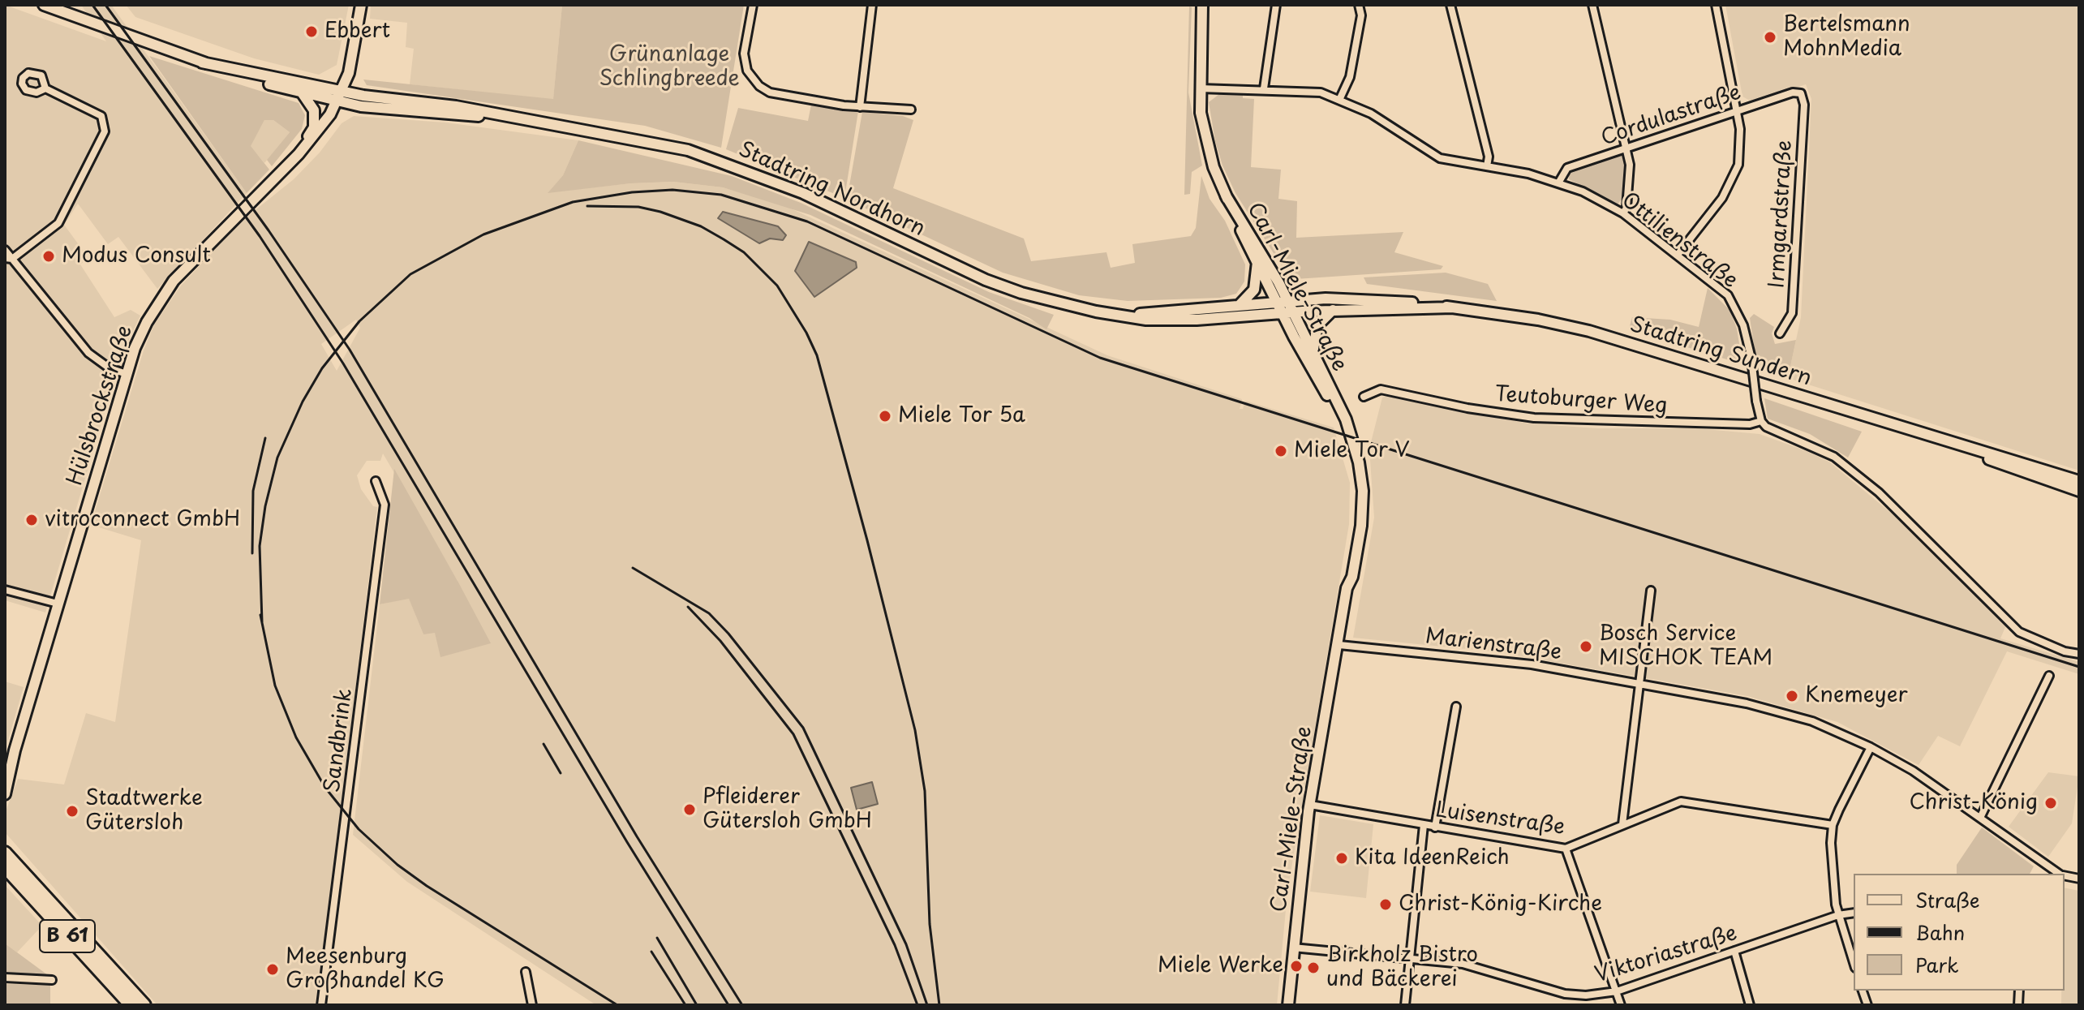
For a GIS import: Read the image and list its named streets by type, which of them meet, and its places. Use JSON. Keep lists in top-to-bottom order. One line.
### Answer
{"streets":{"main road":["Stadtring Nordhorn","Carl-Miele-Straße","Stadtring Sundern","Hülsbrockstraße","B 61"],"street":["Cordulastraße","Irmgardstraße","Ottilienstraße","Teutoburger Weg","Marienstraße","Sandbrink","Luisenstraße","Viktoriastraße"]},"crossings":[["Cordulastraße","Irmgardstraße"],["Cordulastraße","Ottilienstraße"],["Stadtring Nordhorn","Carl-Miele-Straße"],["Stadtring Nordhorn","Stadtring Sundern"],["Stadtring Nordhorn","Hülsbrockstraße"],["Ottilienstraße","Carl-Miele-Straße"],["Ottilienstraße","Teutoburger Weg"],["Carl-Miele-Straße","Stadtring Sundern"],["Carl-Miele-Straße","Marienstraße"],["Carl-Miele-Straße","Luisenstraße"],["Carl-Miele-Straße","Viktoriastraße"]],"parks":["Grünanlage Schlingbreede"],"places":["Ebbert","Bertelsmann MohnMedia","Modus Consult","Miele Tor 5a","Miele Tor V","vitroconnect GmbH","Bosch Service MISCHOK TEAM","Knemeyer","Christ-König","Pfleiderer Gütersloh GmbH","Stadtwerke Gütersloh","Kita IdeenReich","Christ-König-Kirche","Miele Werke","Birkholz Bistro und Bäckerei","Meesenburg Großhandel KG"],"legend":["Straße","Bahn","Park"]}
